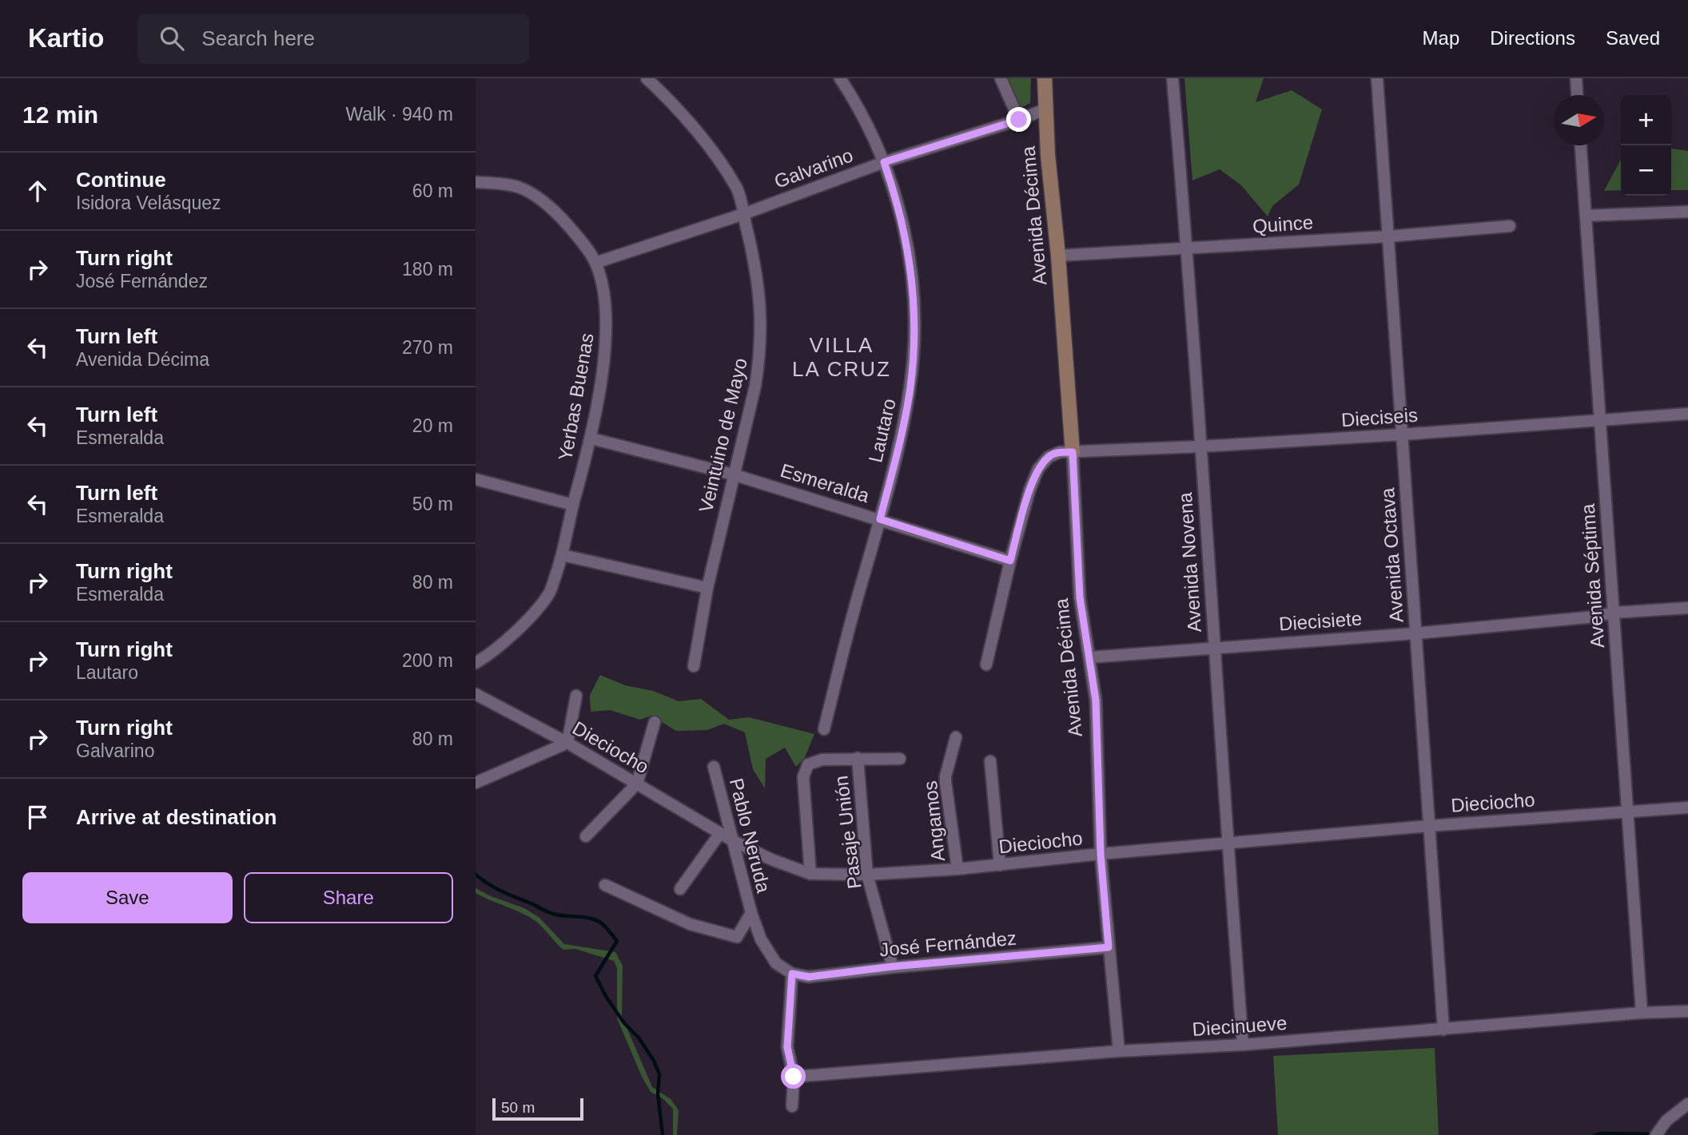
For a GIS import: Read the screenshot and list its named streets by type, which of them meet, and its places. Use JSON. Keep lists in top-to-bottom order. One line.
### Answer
{"streets":{"street":["Galvarino","Avenida Décima","Quince","Yerbas Buenas","Dieciseis","Lautaro","Veintuino de Mayo","Esmeralda","Avenida Octava","Avenida Novena","Avenida Séptima","Diecisiete","Dieciocho","Angamos","Pasaje Unión","Pablo Neruda","José Fernández","Diecinueve"]},"crossings":[["Galvarino","Avenida Décima"],["Galvarino","Yerbas Buenas"],["Galvarino","Lautaro"],["Galvarino","Veintuino de Mayo"],["Avenida Décima","Quince"],["Avenida Décima","Dieciseis"],["Avenida Décima","Diecisiete"],["Avenida Décima","Dieciocho"],["Avenida Décima","José Fernández"],["Avenida Décima","Diecinueve"],["Quince","Avenida Octava"],["Quince","Avenida Novena"],["Yerbas Buenas","Esmeralda"],["Dieciseis","Avenida Octava"],["Dieciseis","Avenida Novena"],["Dieciseis","Avenida Séptima"],["Lautaro","Esmeralda"],["Veintuino de Mayo","Esmeralda"],["Avenida Octava","Diecisiete"],["Avenida Octava","Dieciocho"],["Avenida Octava","Diecinueve"],["Avenida Novena","Diecisiete"],["Avenida Novena","Dieciocho"],["Avenida Novena","Diecinueve"],["Avenida Séptima","Diecisiete"],["Avenida Séptima","Dieciocho"],["Avenida Séptima","Diecinueve"],["Dieciocho","Angamos"],["Dieciocho","Pasaje Unión"],["Dieciocho","Pablo Neruda"],["Pasaje Unión","José Fernández"],["Pablo Neruda","José Fernández"]],"districts":["VILLA LA CRUZ"],"scale_bar":"50 m","north":"right","page":{"header":"Kartio","search":"Search here","nav":["Map","Directions","Saved"],"heading":["12 min","Walk · 940 m"],"map_buttons":["+","−"],"list":[["Continue","Isidora Velásquez","60 m"],["Turn right","José Fernández","180 m"],["Turn left","Avenida Décima","270 m"],["Turn left","Esmeralda","20 m"],["Turn left","Esmeralda","50 m"],["Turn right","Esmeralda","80 m"],["Turn right","Lautaro","200 m"],["Turn right","Galvarino","80 m"],"Arrive at destination"],"buttons":["Save","Share"],"scale":"50 m"}}
